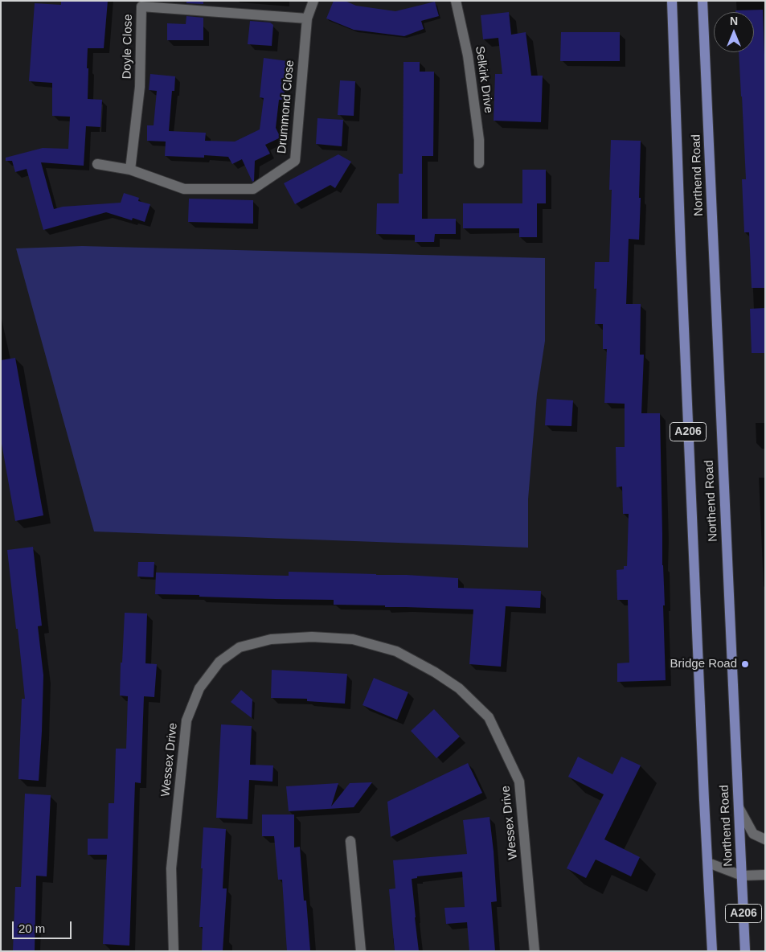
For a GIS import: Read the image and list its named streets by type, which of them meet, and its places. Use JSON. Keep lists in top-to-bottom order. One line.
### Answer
{"streets":{"main road":["Northend Road","A206"],"street":["Doyle Close","Selkirk Drive","Drummond Close","Wessex Drive"]},"crossings":[["Doyle Close","Drummond Close"]],"places":["Bridge Road"],"scale_bar":"20 m","north":"top"}
